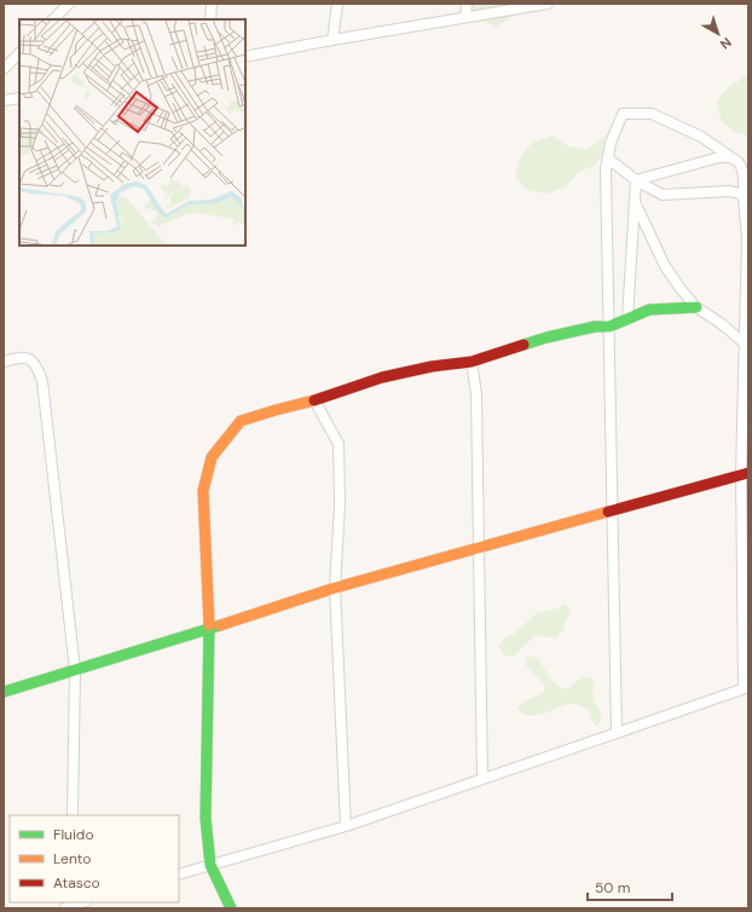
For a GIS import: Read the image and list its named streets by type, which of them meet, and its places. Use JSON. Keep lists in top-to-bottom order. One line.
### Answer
{"legend":["Fluido","Lento","Atasco"],"scale_bar":"50 m","north":"bottom right"}
